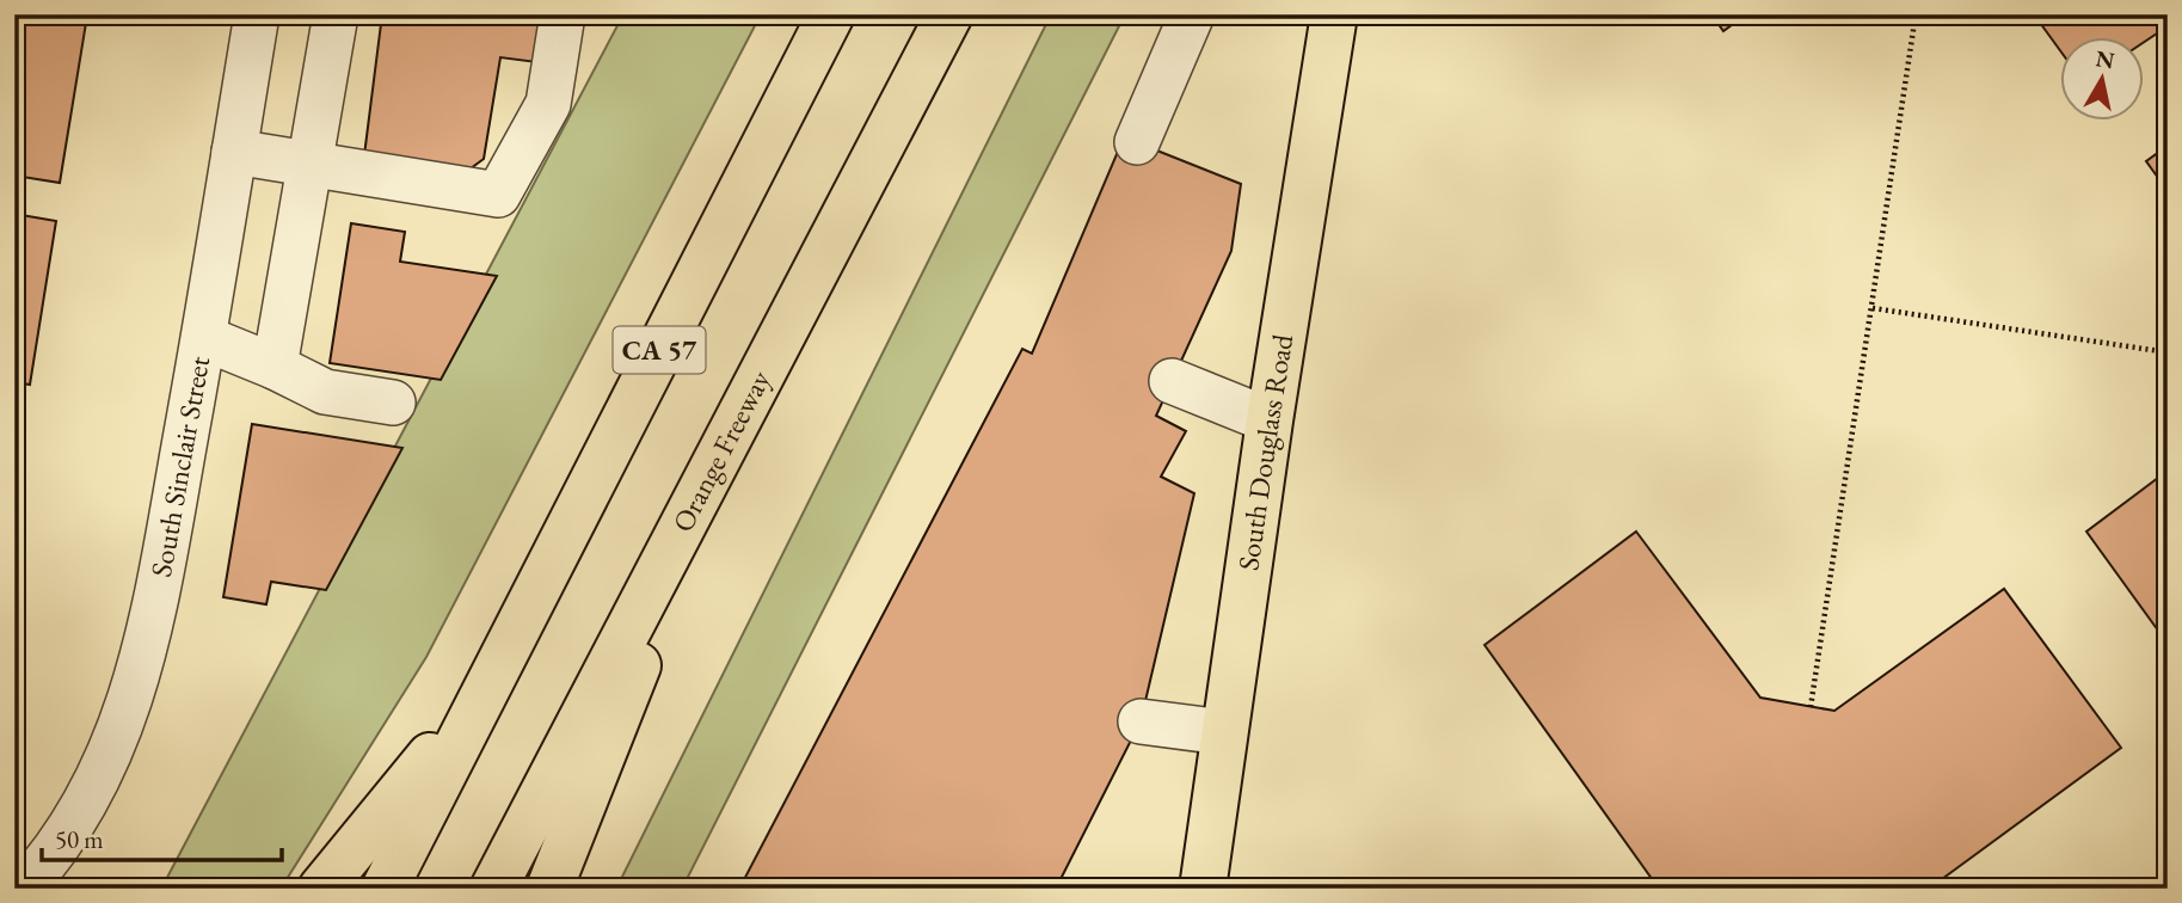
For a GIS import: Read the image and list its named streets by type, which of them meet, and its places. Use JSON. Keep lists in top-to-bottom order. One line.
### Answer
{"streets":{"main road":["CA 57","Orange Freeway","South Douglass Road"],"street":["South Sinclair Street"]},"scale_bar":"50 m","north":"top"}
